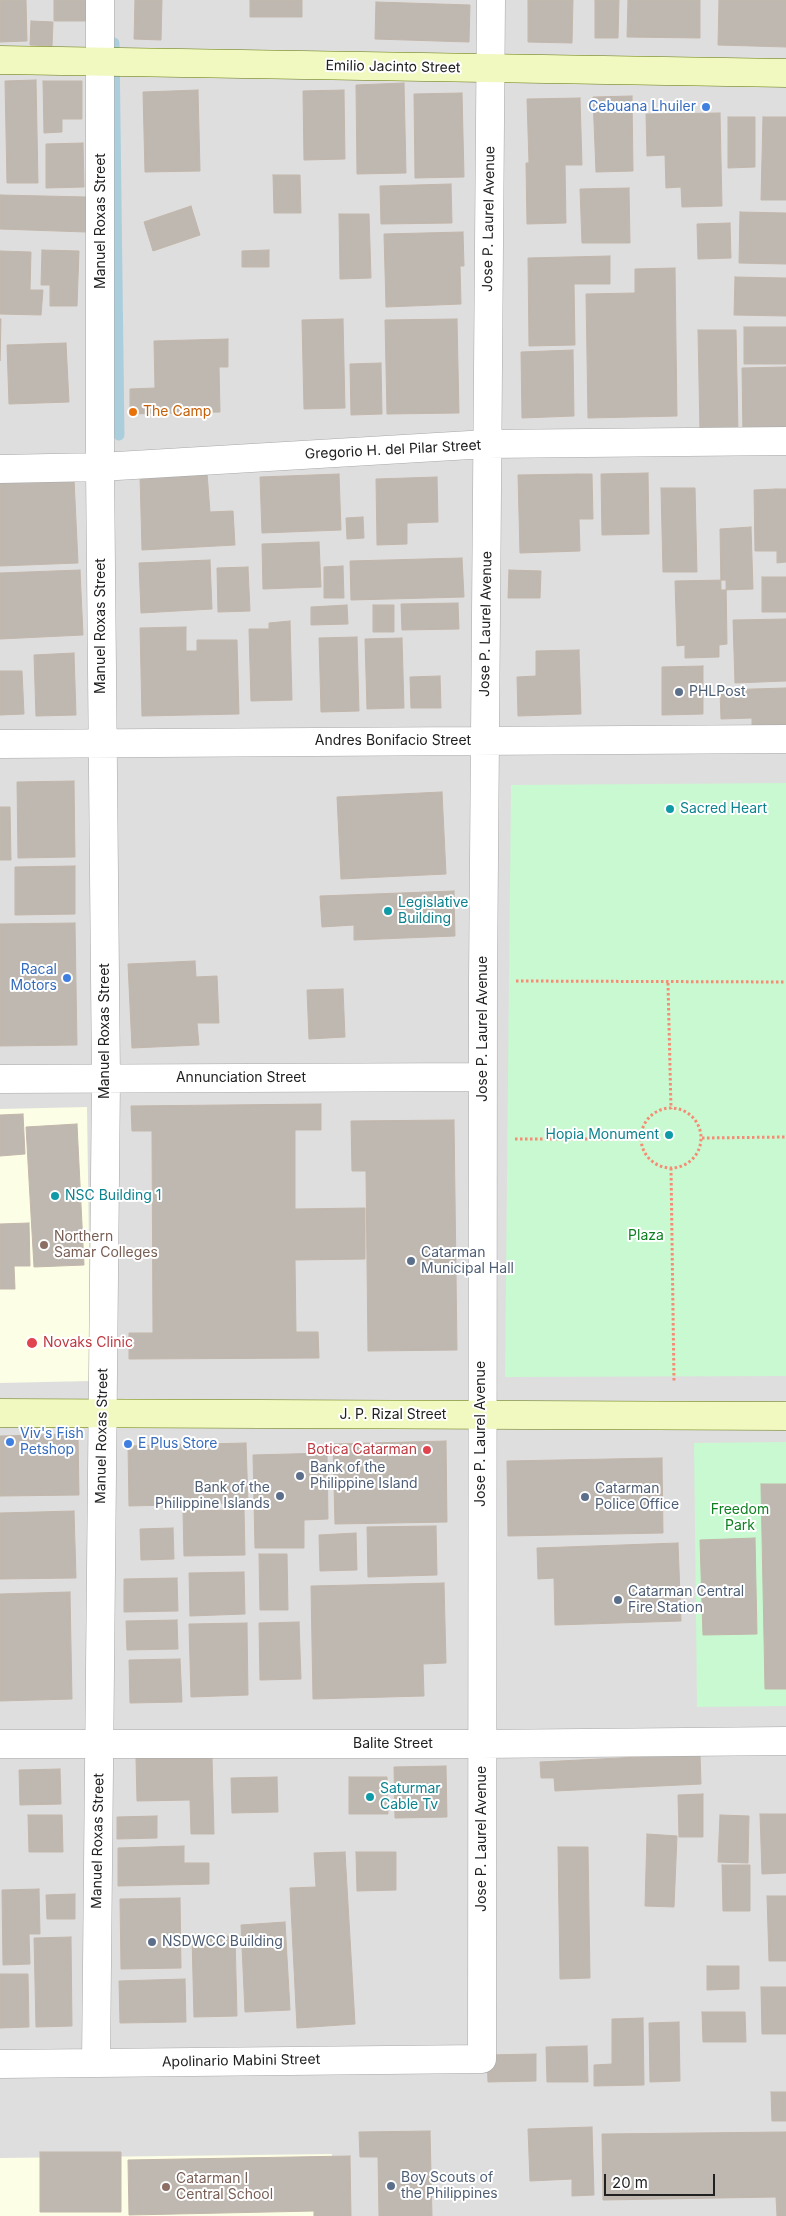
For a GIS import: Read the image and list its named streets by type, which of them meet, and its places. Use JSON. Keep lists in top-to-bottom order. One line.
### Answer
{"streets":{"main road":["Emilio Jacinto Street","J. P. Rizal Street"],"street":["Jose P. Laurel Avenue","Manuel Roxas Street","Gregorio H. del Pilar Street","Andres Bonifacio Street","Annunciation Street","Balite Street","Apolinario Mabini Street"]},"crossings":[["Emilio Jacinto Street","Jose P. Laurel Avenue"],["Emilio Jacinto Street","Manuel Roxas Street"],["Jose P. Laurel Avenue","Gregorio H. del Pilar Street"],["Jose P. Laurel Avenue","Andres Bonifacio Street"],["Jose P. Laurel Avenue","Annunciation Street"],["Jose P. Laurel Avenue","J. P. Rizal Street"],["Jose P. Laurel Avenue","Balite Street"],["Jose P. Laurel Avenue","Apolinario Mabini Street"],["Manuel Roxas Street","Gregorio H. del Pilar Street"],["Manuel Roxas Street","Andres Bonifacio Street"],["Manuel Roxas Street","Annunciation Street"],["Manuel Roxas Street","J. P. Rizal Street"],["Manuel Roxas Street","Balite Street"],["Manuel Roxas Street","Apolinario Mabini Street"]],"parks":["Plaza","Freedom Park"],"places":["Cebuana Lhuiler","The Camp","PHLPost","Sacred Heart","Legislative Building","Racal Motors","Hopia Monument","NSC Building 1","Northern Samar Colleges","Catarman Municipal Hall","Novaks Clinic","Viv's Fish Petshop","E Plus Store","Botica Catarman","Bank of the Philippine Island","Bank of the Philippine Islands","Catarman Police Office","Catarman Central Fire Station","Saturmar Cable Tv","NSDWCC Building","Boy Scouts of the Philippines","Catarman I Central School"],"scale_bar":"20 m"}
